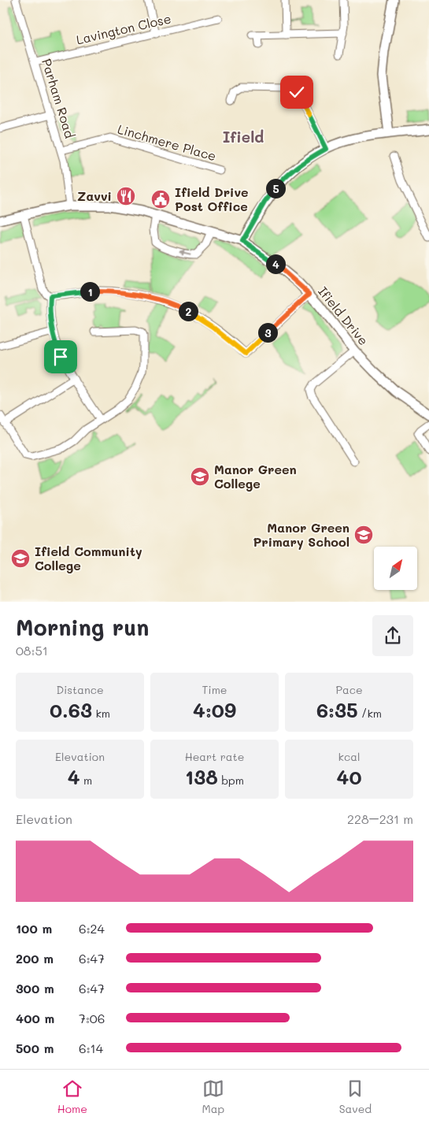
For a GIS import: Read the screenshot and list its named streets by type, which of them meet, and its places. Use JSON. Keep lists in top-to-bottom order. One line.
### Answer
{"streets":{"street":["Lavington Close","Parham Road","Linchmere Place","Ifield Drive"]},"crossings":[["Lavington Close","Parham Road"],["Parham Road","Linchmere Place"],["Parham Road","Ifield Drive"]],"districts":["Ifield"],"places":{"restaurant":["Zavvi"],"public building":["Ifield Drive Post Office"],"school or university":["Manor Green College","Manor Green Primary School","Ifield Community College"]},"north":"top right","page":{"pins":["5","4","1","2","3"],"heading":["Morning run","08:51"],"stats":[["Distance","0.63 km"],["Time","4:09"],["Pace","6:35 /km"],["Elevation","4 m"],["Heart rate","138 bpm"],["kcal","40"]],"chart":["Elevation","228–231 m"],"list":[{"name":"100 m","note":"6:24"},{"name":"200 m","note":"6:47"},{"name":"300 m","note":"6:47"},{"name":"400 m","note":"7:06"},{"name":"500 m","note":"6:14"}],"tabs":["Home","Map","Saved"]}}
